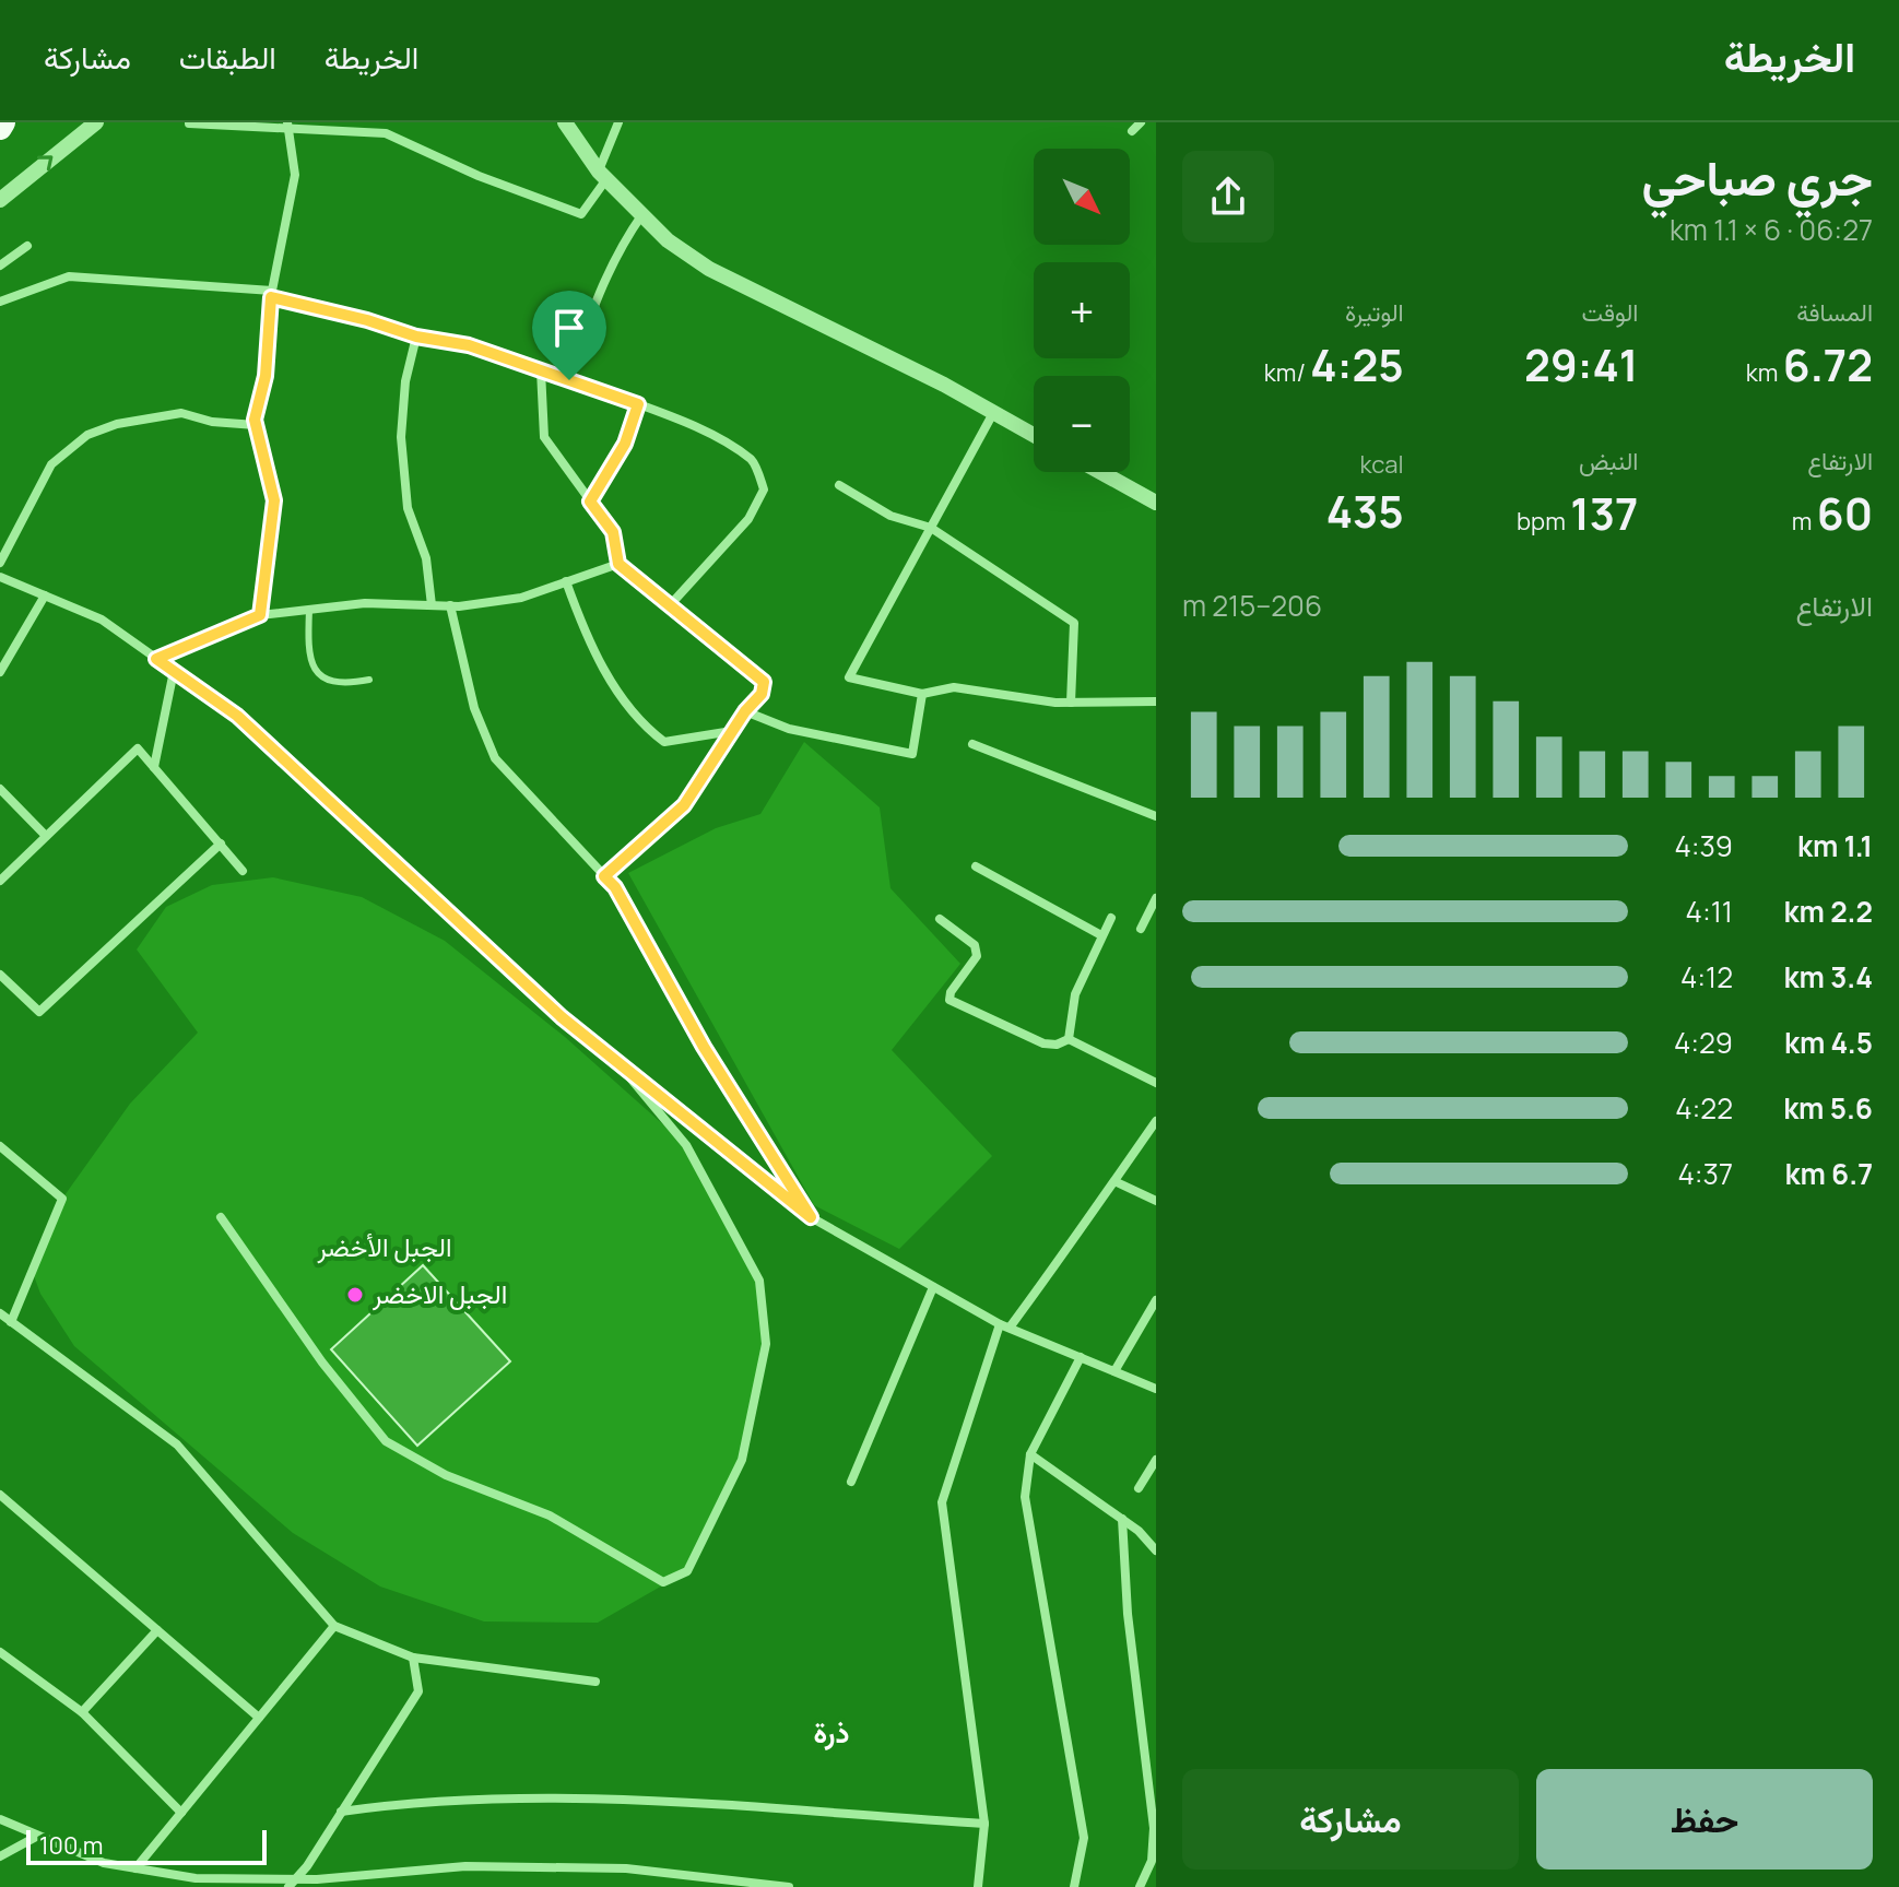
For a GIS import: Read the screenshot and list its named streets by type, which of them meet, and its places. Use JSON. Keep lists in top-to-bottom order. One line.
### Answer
{"districts":["ذرة"],"parks":["الجبل الأخضر"],"places":["الجبل الاخضر"],"scale_bar":"100 m","north":"bottom right","page":{"header":"الخريطة","nav":["الخريطة","الطبقات","مشاركة"],"heading":["جري صباحي","06:27 · 6 × 1.1 km"],"map_buttons":["+","−"],"stats":[["المسافة","6.72 km"],["الوقت","29:41"],["الوتيرة","4:25 /km"],["الارتفاع","60 m"],["النبض","137 bpm"],["kcal","435"]],"chart":["الارتفاع","206–215 m"],"list":[{"name":"1.1 km","note":"4:39"},{"name":"2.2 km","note":"4:11"},{"name":"3.4 km","note":"4:12"},{"name":"4.5 km","note":"4:29"},{"name":"5.6 km","note":"4:22"},{"name":"6.7 km","note":"4:37"}],"buttons":["حفظ","مشاركة"],"scale":"100 m"}}
